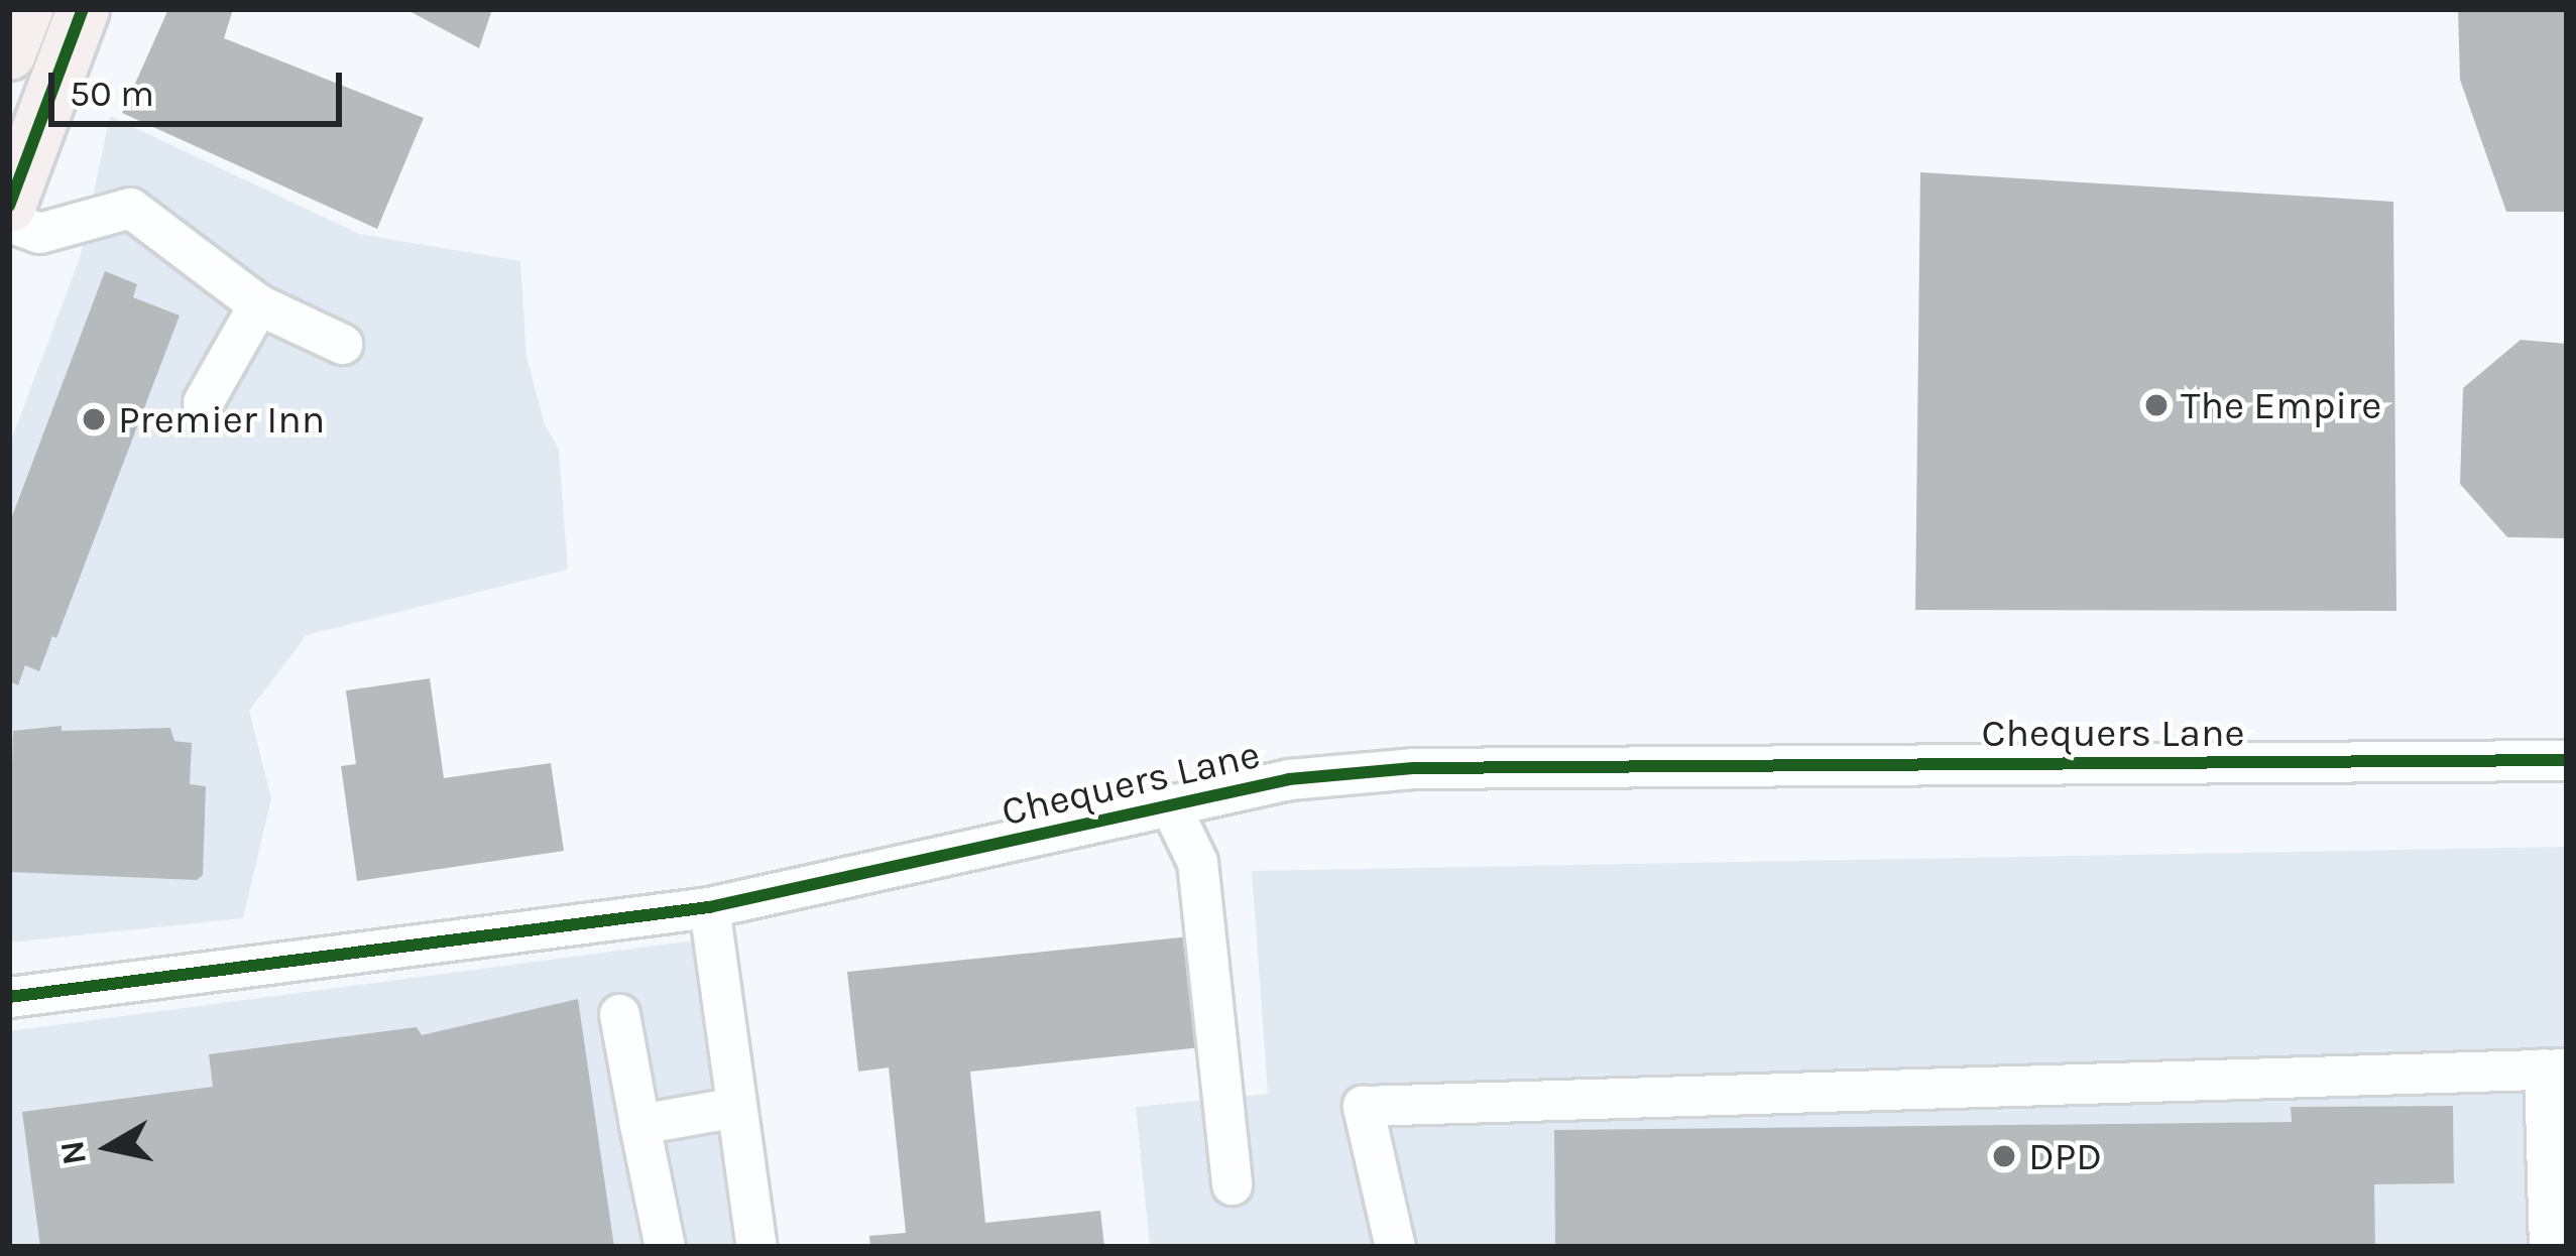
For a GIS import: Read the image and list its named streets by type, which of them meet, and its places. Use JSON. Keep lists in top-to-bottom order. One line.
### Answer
{"streets":{"street":["Chequers Lane"]},"places":["The Empire","Premier Inn","DPD"],"scale_bar":"50 m","north":"left"}
